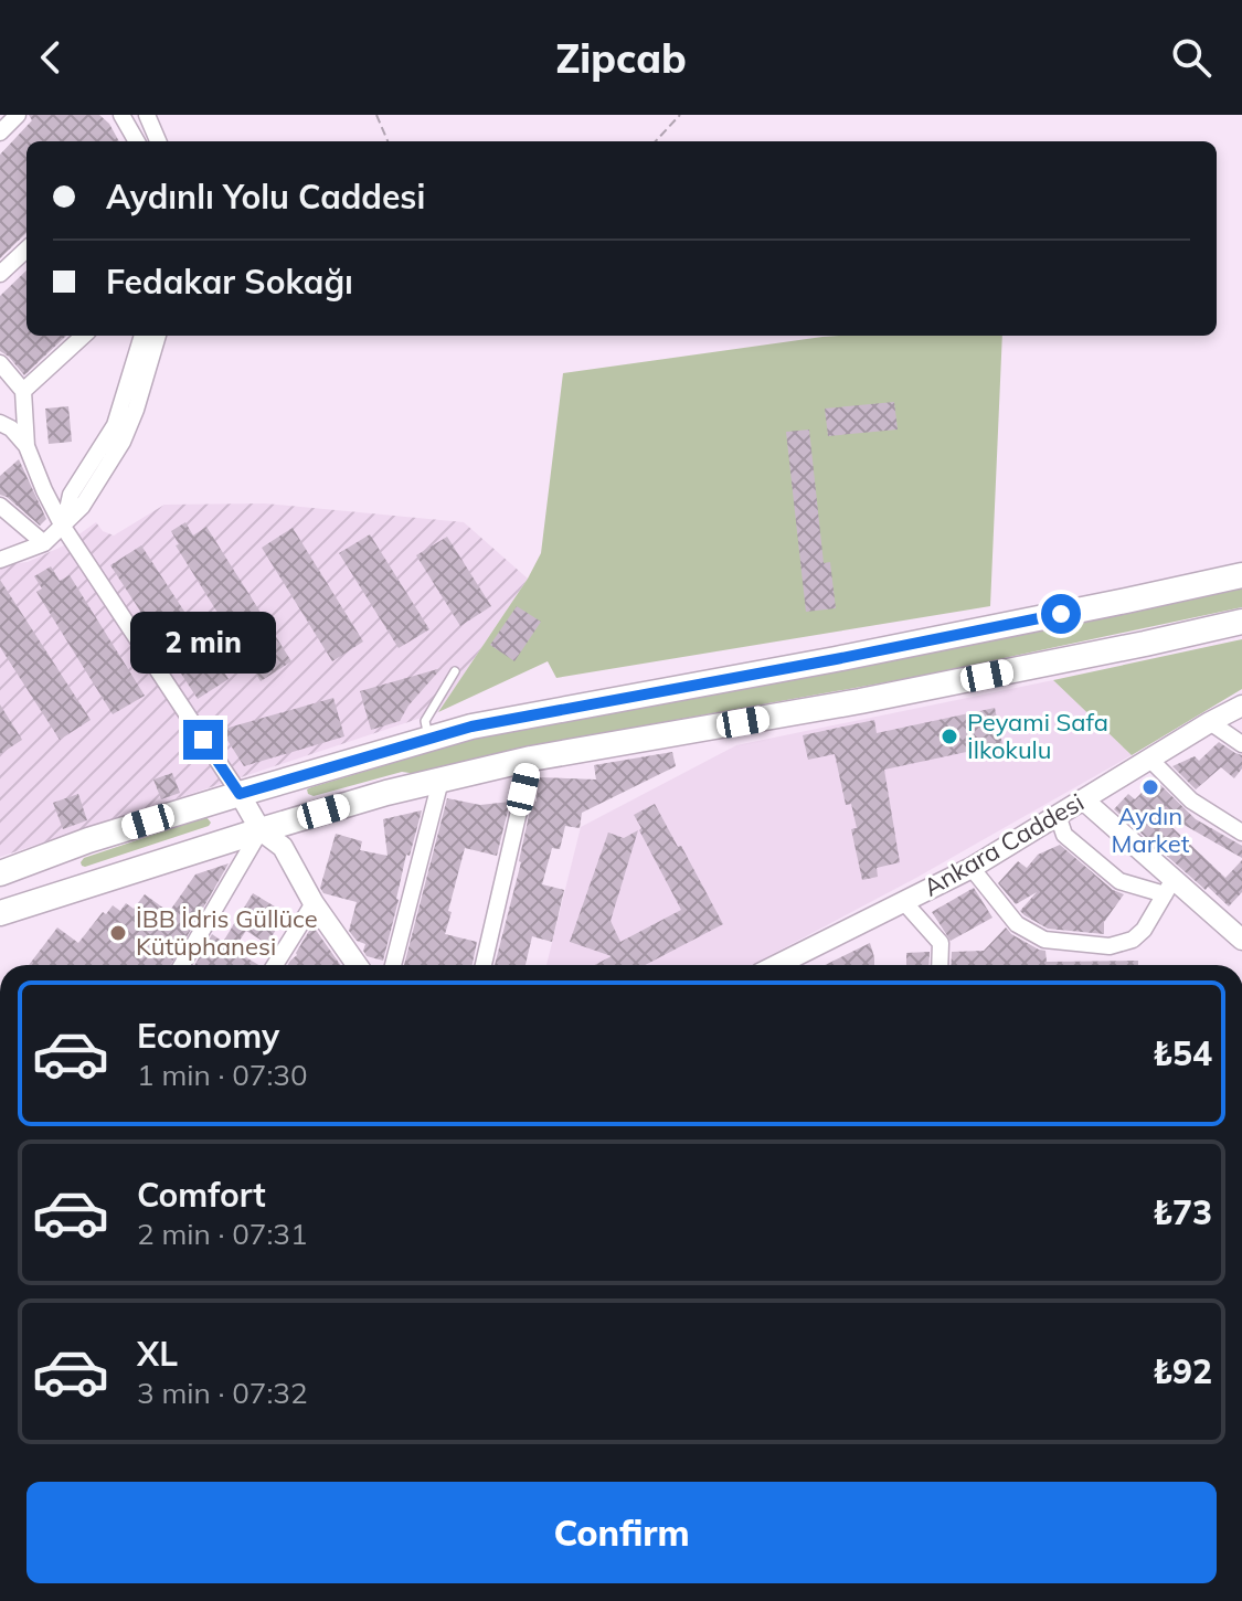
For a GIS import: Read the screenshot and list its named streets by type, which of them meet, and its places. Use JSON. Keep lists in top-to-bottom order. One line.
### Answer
{"streets":{"street":["Ankara Caddesi"]},"places":["Peyami Safa İlkokulu","Aydın Market","İBB İdris Güllüce Kütüphanesi"],"page":{"header":"Zipcab","banner":["Aydınlı Yolu Caddesi","Fedakar Sokağı"],"bubble":"2 min","list":[{"name":"Economy","note":"1 min · 07:30","value":"₺54"},{"name":"Comfort","note":"2 min · 07:31","value":"₺73"},{"name":"XL","note":"3 min · 07:32","value":"₺92"}],"buttons":"Confirm"}}
